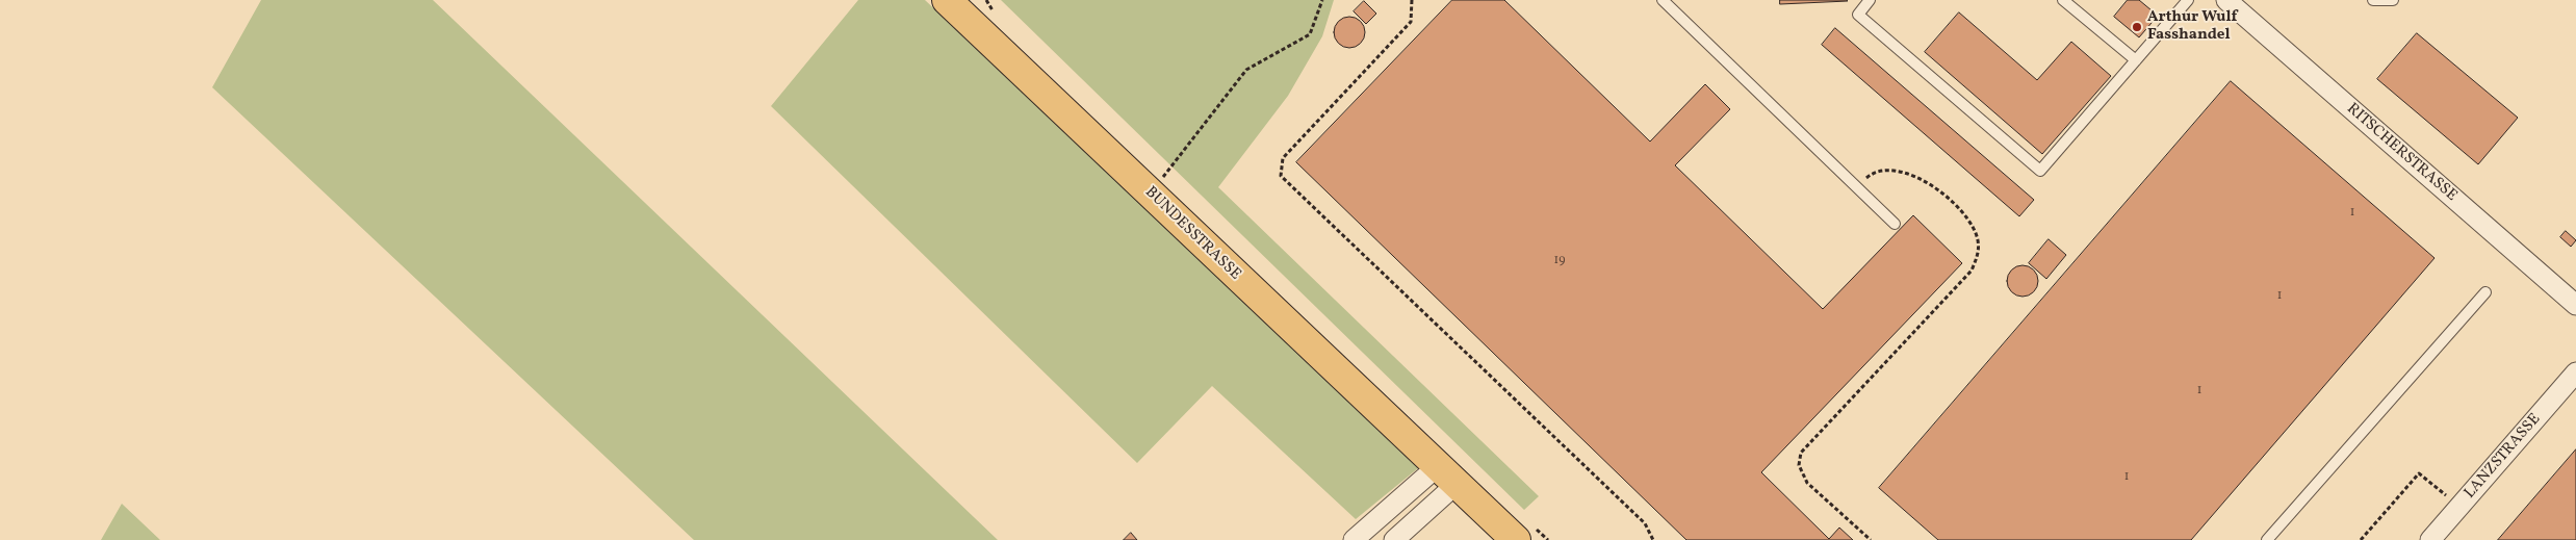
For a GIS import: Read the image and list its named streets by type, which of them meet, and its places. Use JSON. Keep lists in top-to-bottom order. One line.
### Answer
{"streets":{"main road":["BUNDESSTRASSE"],"street":["RITSCHERSTRASSE","LANZSTRASSE"]},"places":["Arthur Wulf Fasshandel"],"house_numbers":["1","19","1","1","1"]}
